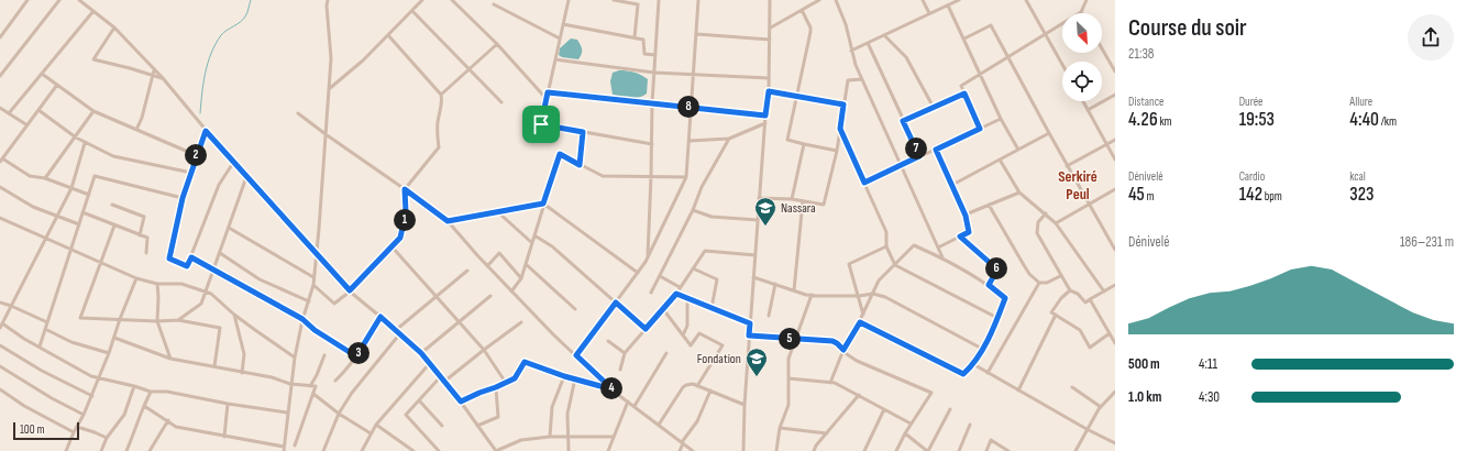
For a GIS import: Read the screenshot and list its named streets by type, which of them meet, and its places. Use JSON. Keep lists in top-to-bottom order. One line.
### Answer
{"districts":["Serkiré Peul"],"places":{"school or university":["Nassara","Fondation"]},"scale_bar":"100 m","north":"bottom right","page":{"heading":["Course du soir","21:38"],"stats":[["Distance","4.26 km"],["Durée","19:53"],["Allure","4:40 /km"],["Dénivelé","45 m"],["Cardio","142 bpm"],["kcal","323"]],"pins":["8","7","2","1","6","5","3","4"],"chart":["Dénivelé","186–231 m"],"list":[{"name":"500 m","note":"4:11"},{"name":"1.0 km","note":"4:30"}],"scale":"100 m"}}
